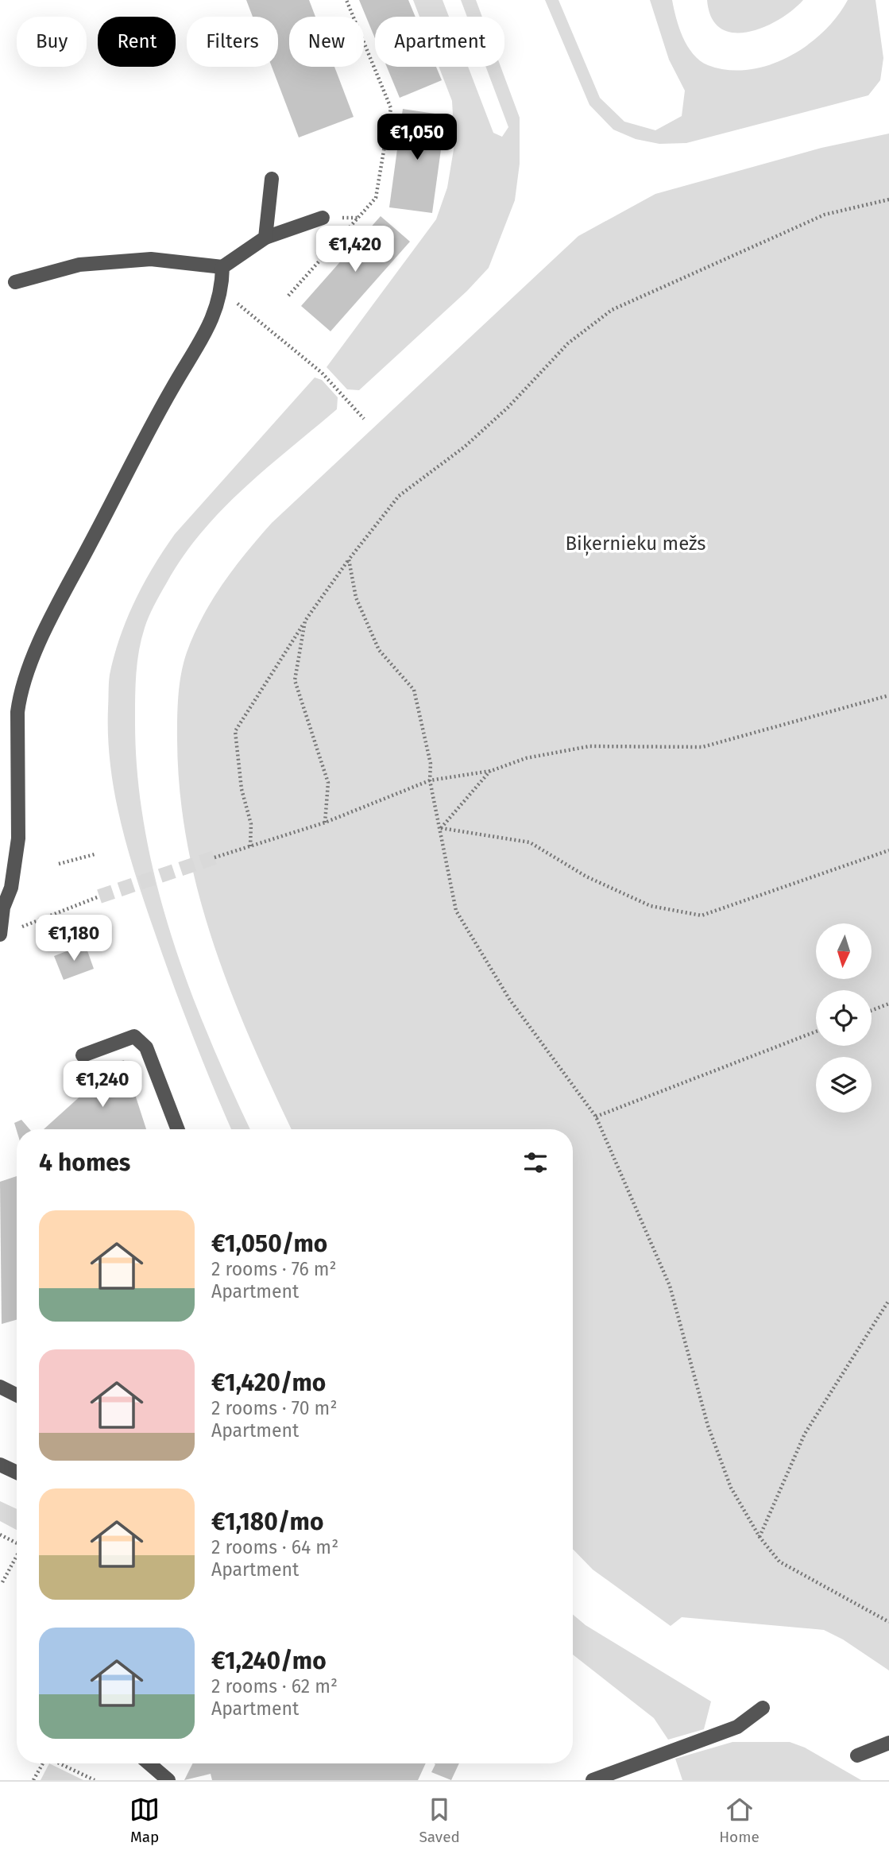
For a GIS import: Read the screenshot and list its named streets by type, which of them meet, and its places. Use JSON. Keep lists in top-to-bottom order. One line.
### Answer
{"parks":["Biķernieku mežs"],"north":"bottom","page":{"chip":["Buy","Rent","Filters","New","Apartment"],"price":["€1,050","€1,420","€1,180","€1,240"],"heading":"4 homes","list":[{"name":"€1,050/mo","note":"2 rooms · 76 m² · Apartment"},{"name":"€1,420/mo","note":"2 rooms · 70 m² · Apartment"},{"name":"€1,180/mo","note":"2 rooms · 64 m² · Apartment"},{"name":"€1,240/mo","note":"2 rooms · 62 m² · Apartment"}],"tabs":["Map","Saved","Home"]}}
